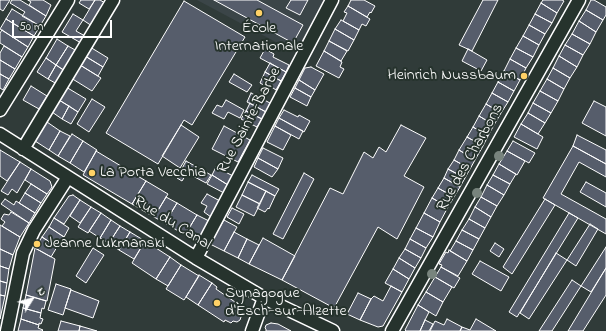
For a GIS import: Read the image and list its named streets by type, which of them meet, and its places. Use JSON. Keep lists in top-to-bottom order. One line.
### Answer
{"streets":{"street":["Rue Sainte-Barbe","Rue des Charbons","Rue du Canal"]},"crossings":[["Rue Sainte-Barbe","Rue du Canal"]],"places":["École Internationale","Heinrich Nussbaum","La Porta Vecchia","Jeanne Lukmanski","Synagogue d'Esch-sur-Alzette"],"scale_bar":"50 m","north":"top right"}
